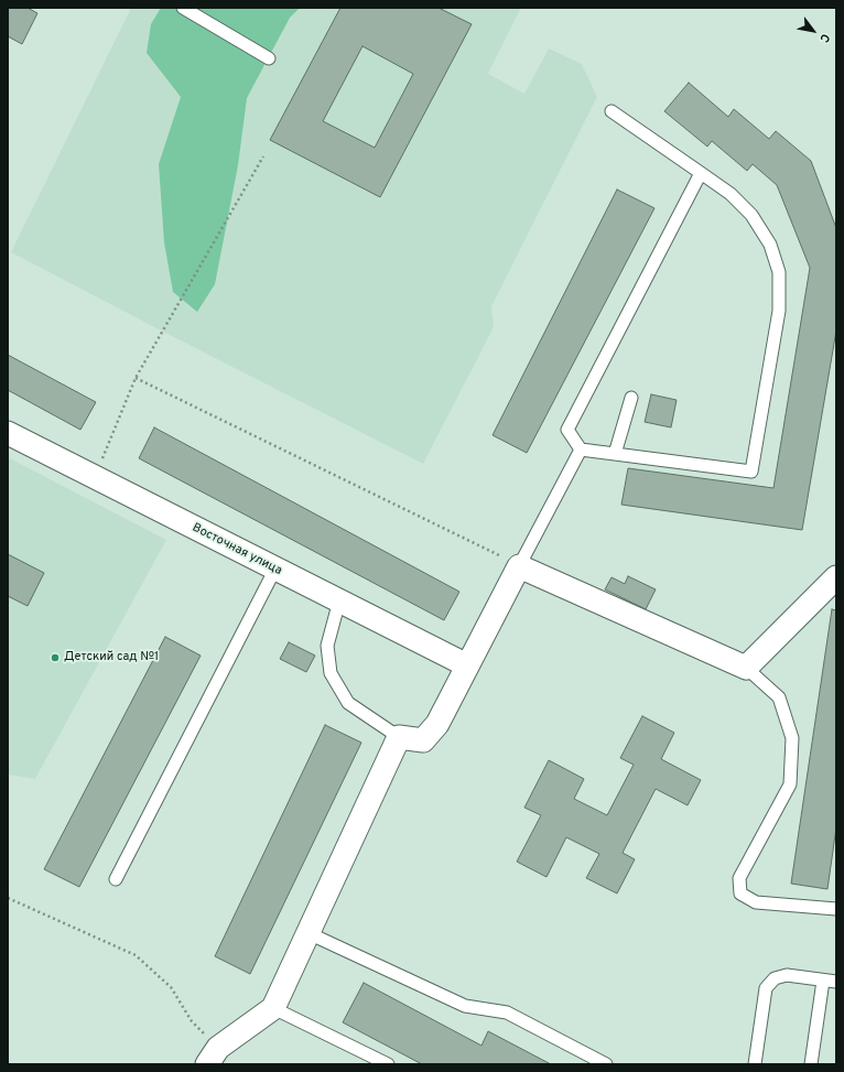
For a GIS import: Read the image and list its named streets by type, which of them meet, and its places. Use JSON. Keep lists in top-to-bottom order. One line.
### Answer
{"streets":{"street":["Восточная улица"]},"places":["Детский сад №1"],"north":"bottom right"}
